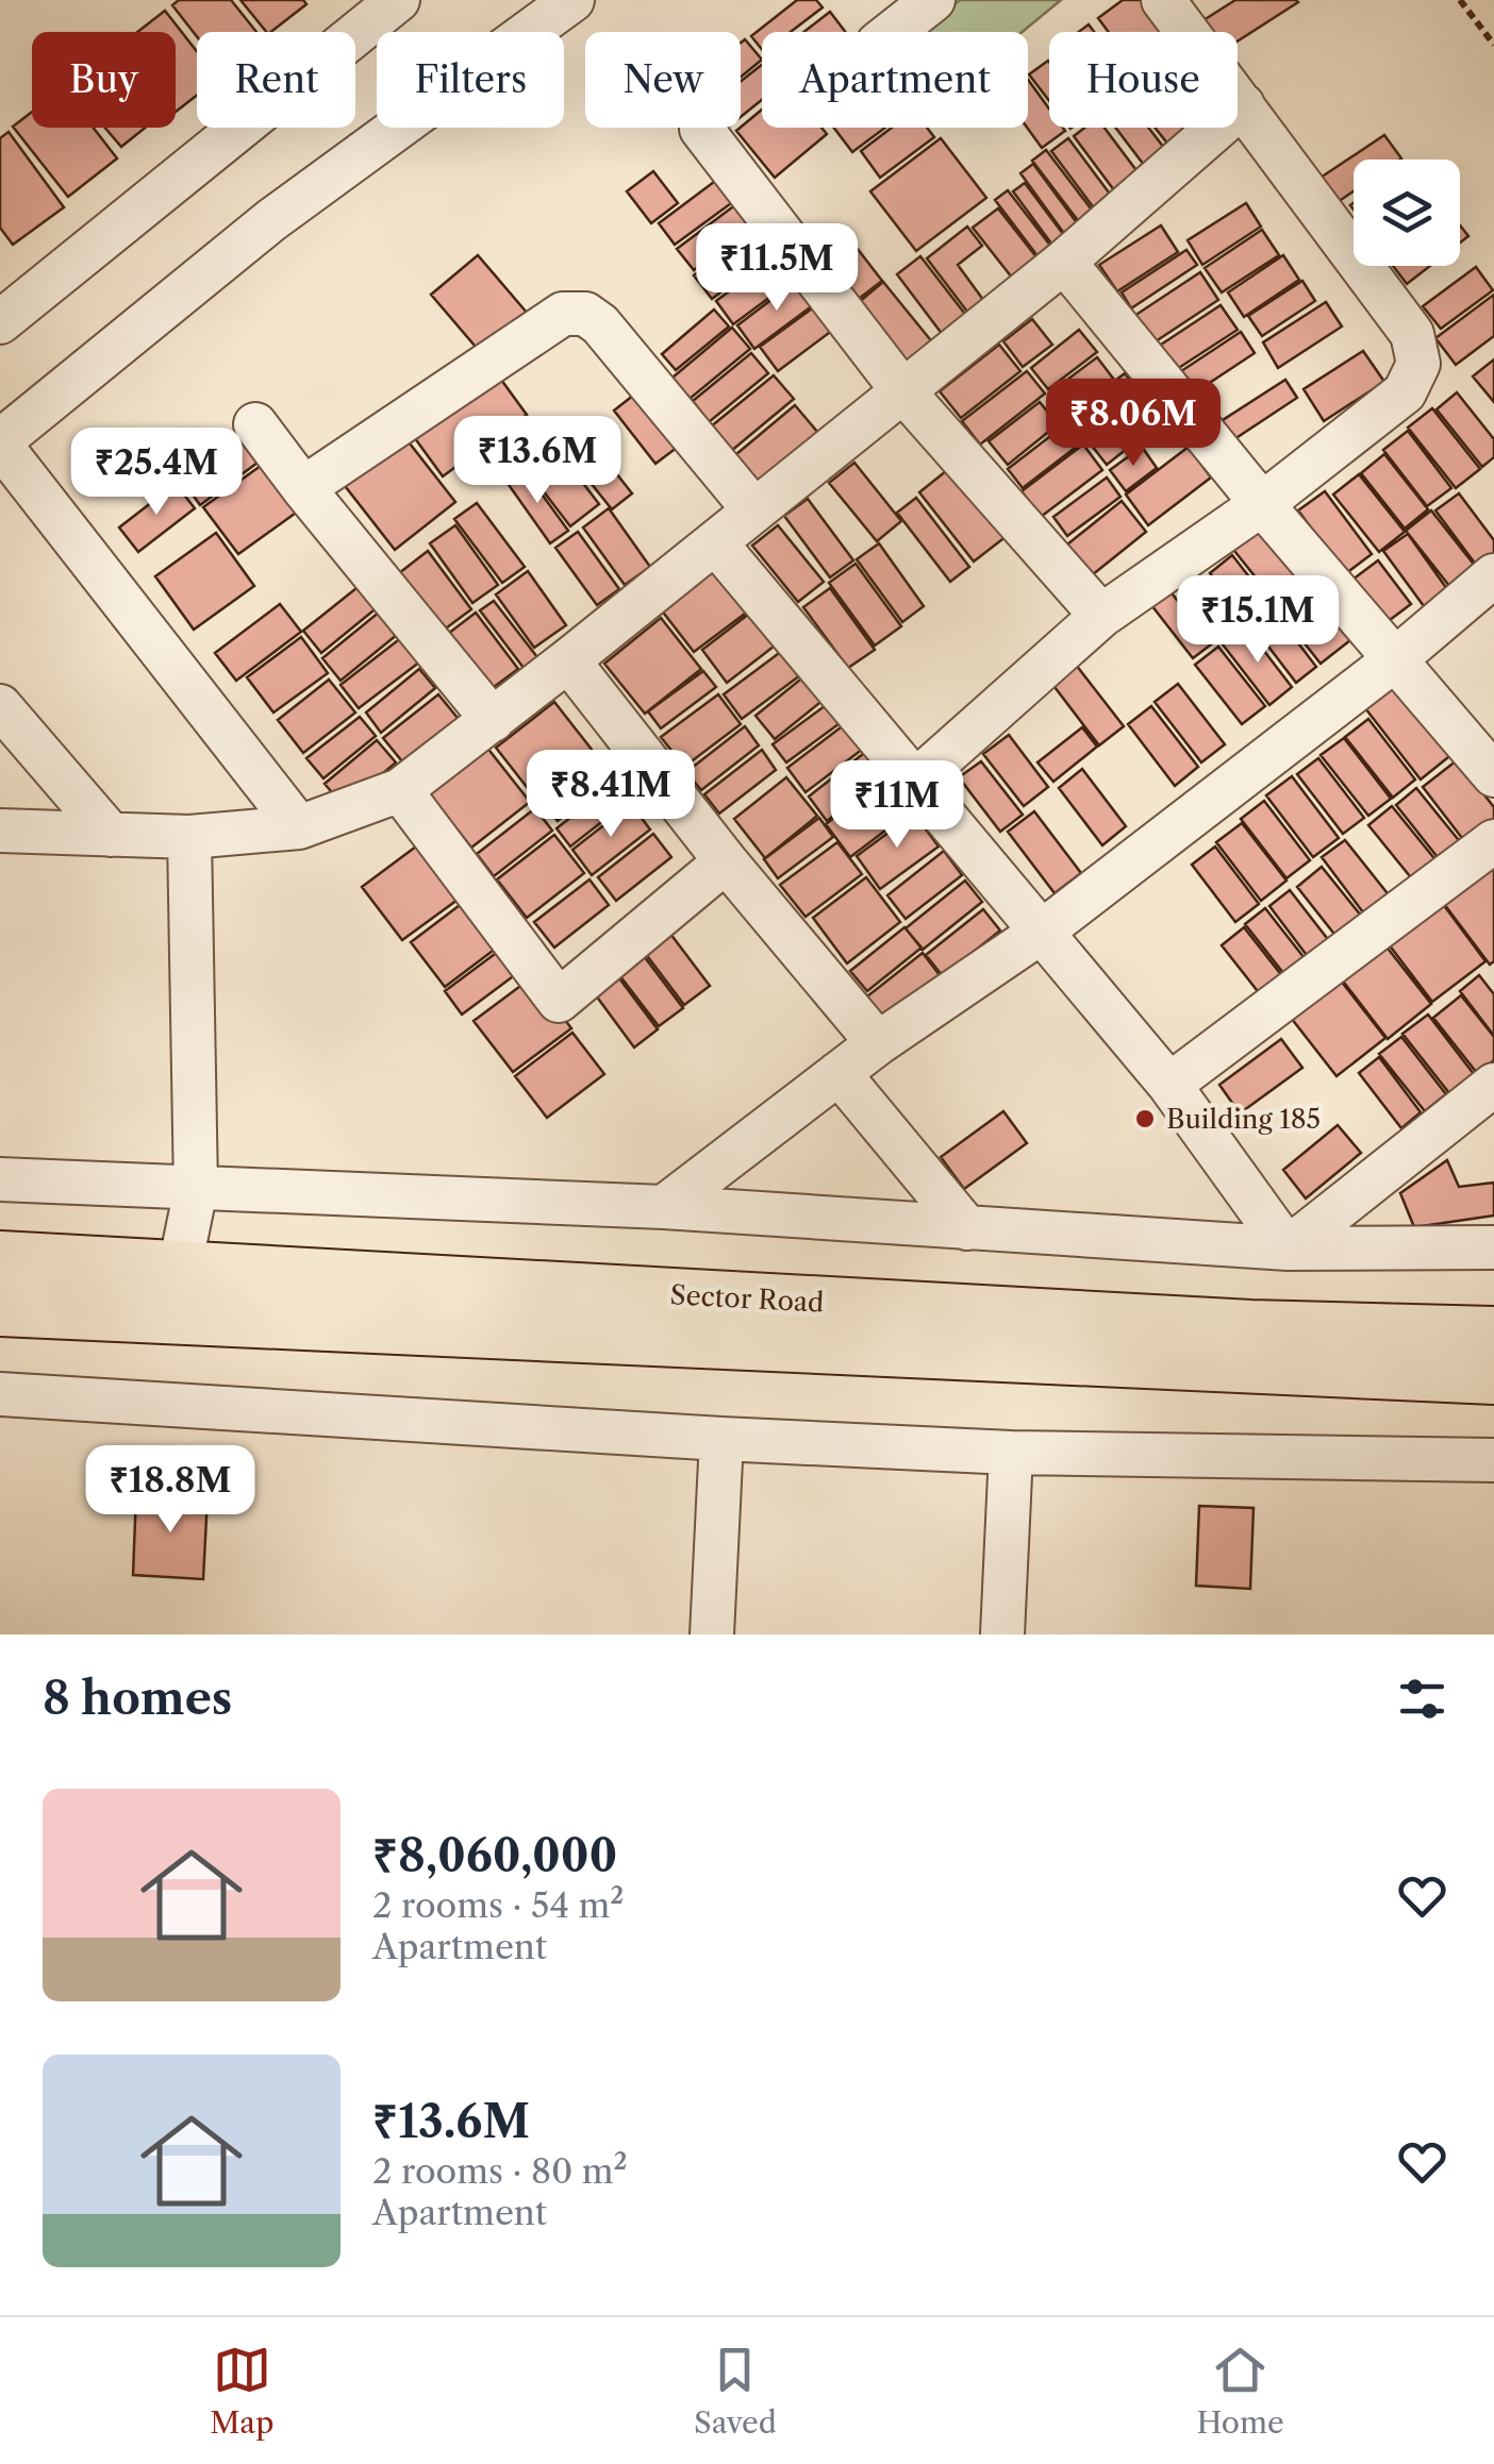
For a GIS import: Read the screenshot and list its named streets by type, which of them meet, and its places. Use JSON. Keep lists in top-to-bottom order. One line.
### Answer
{"streets":{"main road":["Sector Road"]},"places":["Building 185"],"page":{"chip":["Buy","Rent","Filters","New","Apartment","House"],"price":["₹11.5M","₹8.06M","₹13.6M","₹25.4M","₹15.1M","₹8.41M","₹11M","₹18.8M"],"heading":"8 homes","list":[{"name":"₹8,060,000","note":"2 rooms · 54 m² · Apartment"},{"name":"₹13.6M","note":"2 rooms · 80 m² · Apartment"}],"tabs":["Map","Saved","Home"]}}
